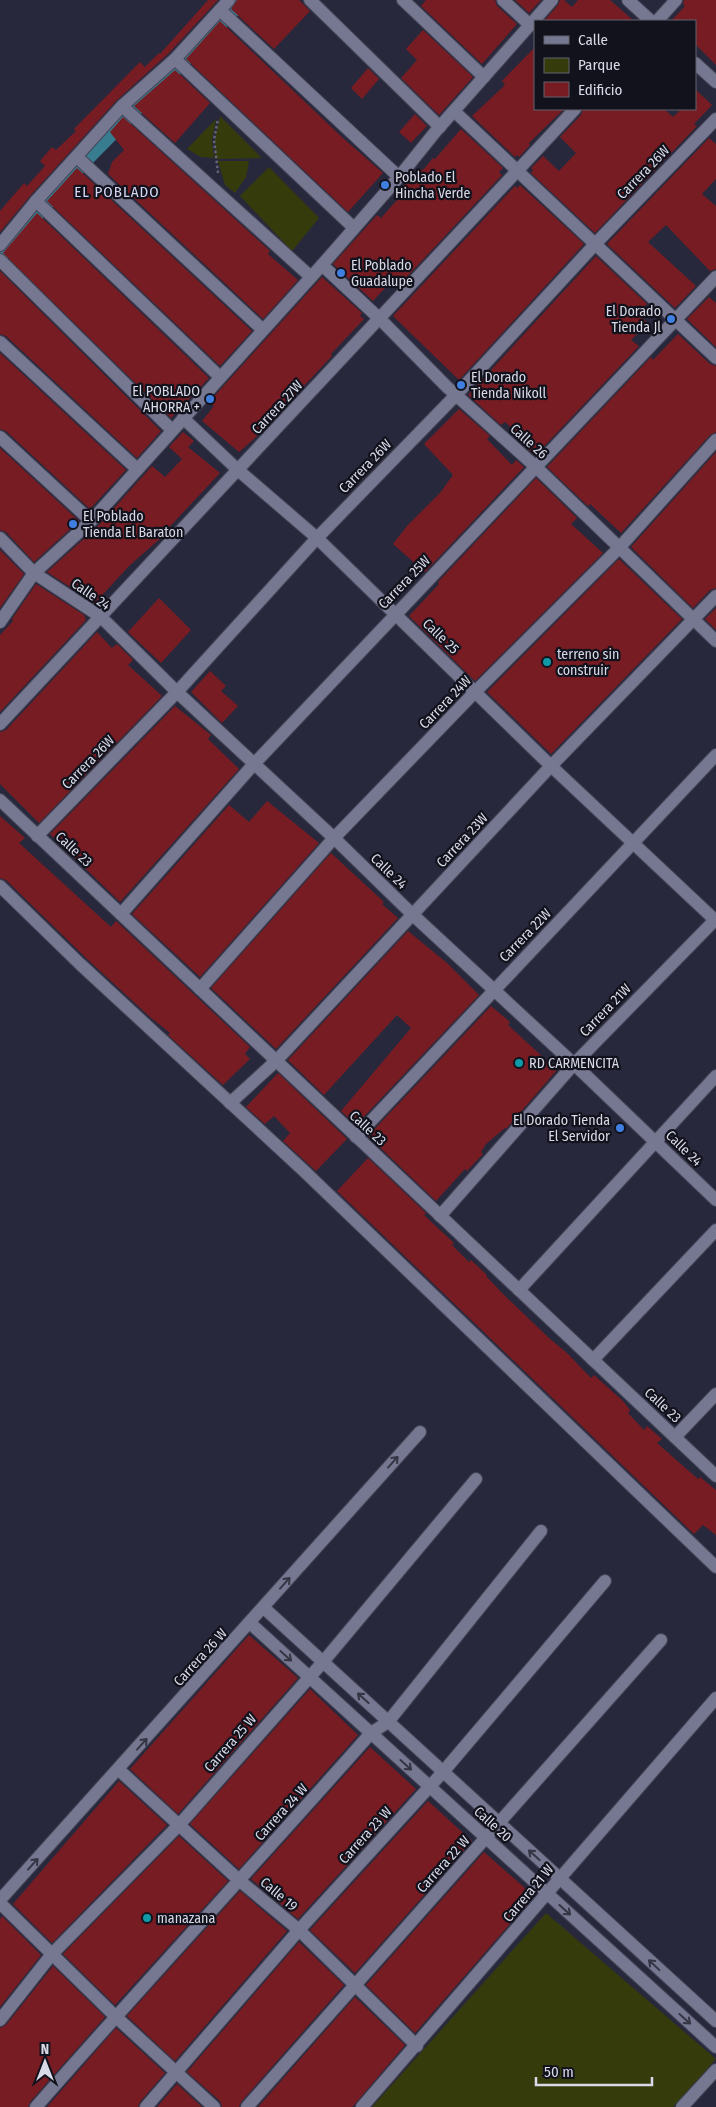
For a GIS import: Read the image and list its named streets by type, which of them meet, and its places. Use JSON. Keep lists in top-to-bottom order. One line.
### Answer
{"streets":{"street":["Carrera 26W","Carrera 27W","Calle 26","Carrera 25W","Calle 24","Calle 25","Carrera 24W","Carrera 23W","Calle 23","Carrera 22W","Carrera 21W","Carrera 26 W","Carrera 25 W","Carrera 24 W","Calle 20","Carrera 23 W","Carrera 22 W","Carrera 21 W","Calle 19"]},"crossings":[["Carrera 26W","Calle 26"],["Carrera 26W","Calle 24"],["Carrera 26W","Calle 25"],["Carrera 26W","Calle 23"],["Carrera 27W","Calle 26"],["Carrera 27W","Calle 24"],["Carrera 27W","Calle 25"],["Calle 26","Carrera 25W"],["Calle 26","Carrera 24W"],["Calle 26","Carrera 23W"],["Carrera 25W","Calle 24"],["Carrera 25W","Calle 25"],["Carrera 25W","Calle 23"],["Calle 24","Carrera 24W"],["Calle 24","Carrera 23W"],["Calle 24","Carrera 22W"],["Calle 24","Carrera 21W"],["Calle 25","Carrera 24W"],["Calle 25","Carrera 23W"],["Calle 25","Carrera 22W"],["Calle 25","Carrera 21W"],["Carrera 24W","Calle 23"],["Carrera 23W","Calle 23"],["Calle 23","Carrera 22W"],["Calle 23","Carrera 21W"],["Carrera 26 W","Calle 20"],["Carrera 26 W","Calle 19"],["Carrera 25 W","Calle 20"],["Carrera 25 W","Calle 19"],["Carrera 24 W","Calle 20"],["Carrera 24 W","Calle 19"],["Calle 20","Carrera 23 W"],["Calle 20","Carrera 22 W"],["Calle 20","Carrera 21 W"],["Carrera 23 W","Calle 19"],["Carrera 22 W","Calle 19"],["Carrera 21 W","Calle 19"]],"one_way":["Carrera 26 W"],"districts":["EL POBLADO"],"places":["Poblado El Hincha Verde","El Poblado Guadalupe","El Dorado Tienda Jl","El Dorado Tienda Nikoll","El POBLADO AHORRA +","El Poblado Tienda El Baraton","terreno sin construir","RD CARMENCITA","El Dorado Tienda El Servidor","manazana"],"legend":["Calle","Parque","Edificio"],"scale_bar":"50 m","north":"top"}
